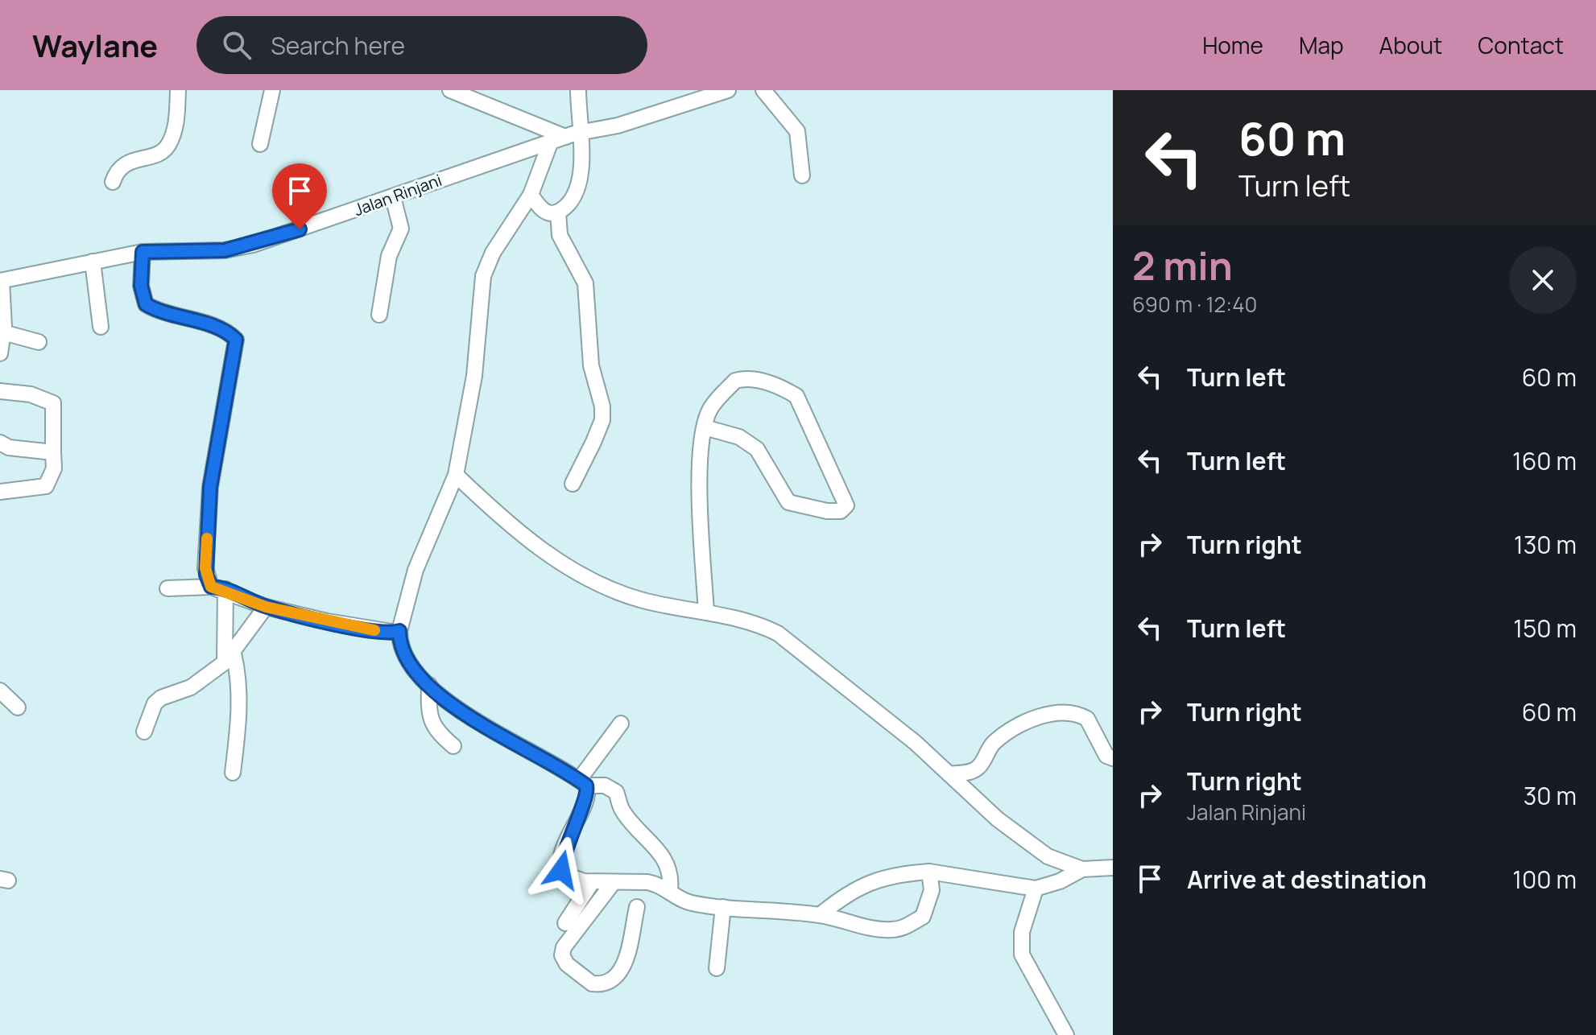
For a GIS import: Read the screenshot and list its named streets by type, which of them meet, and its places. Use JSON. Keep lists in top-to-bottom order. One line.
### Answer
{"streets":{"street":["Jalan Rinjani"]},"page":{"header":"Waylane","search":"Search here","nav":["Home","Map","About","Contact"],"turn":["60 m","Turn left"],"heading":["2 min","690 m · 12:40"],"list":[{"name":"Turn left","value":"60 m"},{"name":"Turn left","value":"160 m"},{"name":"Turn right","value":"130 m"},{"name":"Turn left","value":"150 m"},{"name":"Turn right","value":"60 m"},{"name":"Turn right","note":"Jalan Rinjani","value":"30 m"},{"name":"Arrive at destination","value":"100 m"}]}}
